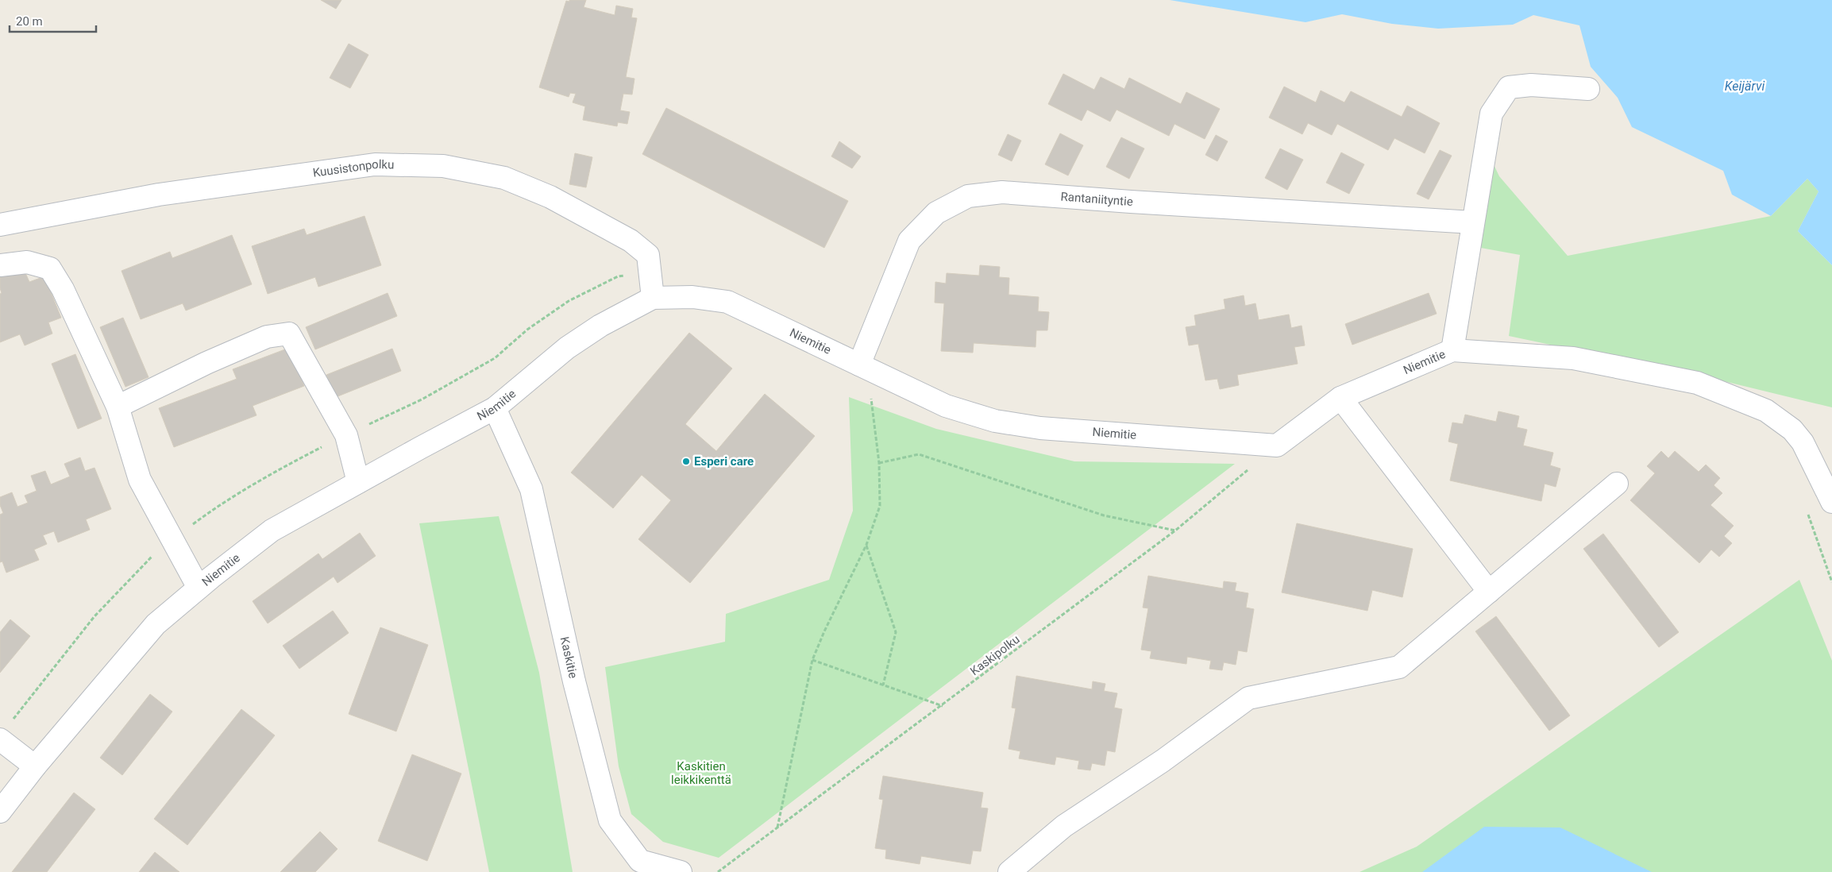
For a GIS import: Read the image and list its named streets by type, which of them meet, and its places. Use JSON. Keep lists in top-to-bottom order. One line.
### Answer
{"streets":{"street":["Kuusistonpolku","Rantaniityntie","Niemitie","Kaskitie"],"path":["Kaskipolku"]},"crossings":[["Kuusistonpolku","Niemitie"],["Rantaniityntie","Niemitie"],["Niemitie","Kaskipolku"],["Niemitie","Kaskitie"]],"water":["Keijärvi"],"parks":["Kaskitien leikkikenttä"],"places":["Esperi care"],"scale_bar":"20 m"}
